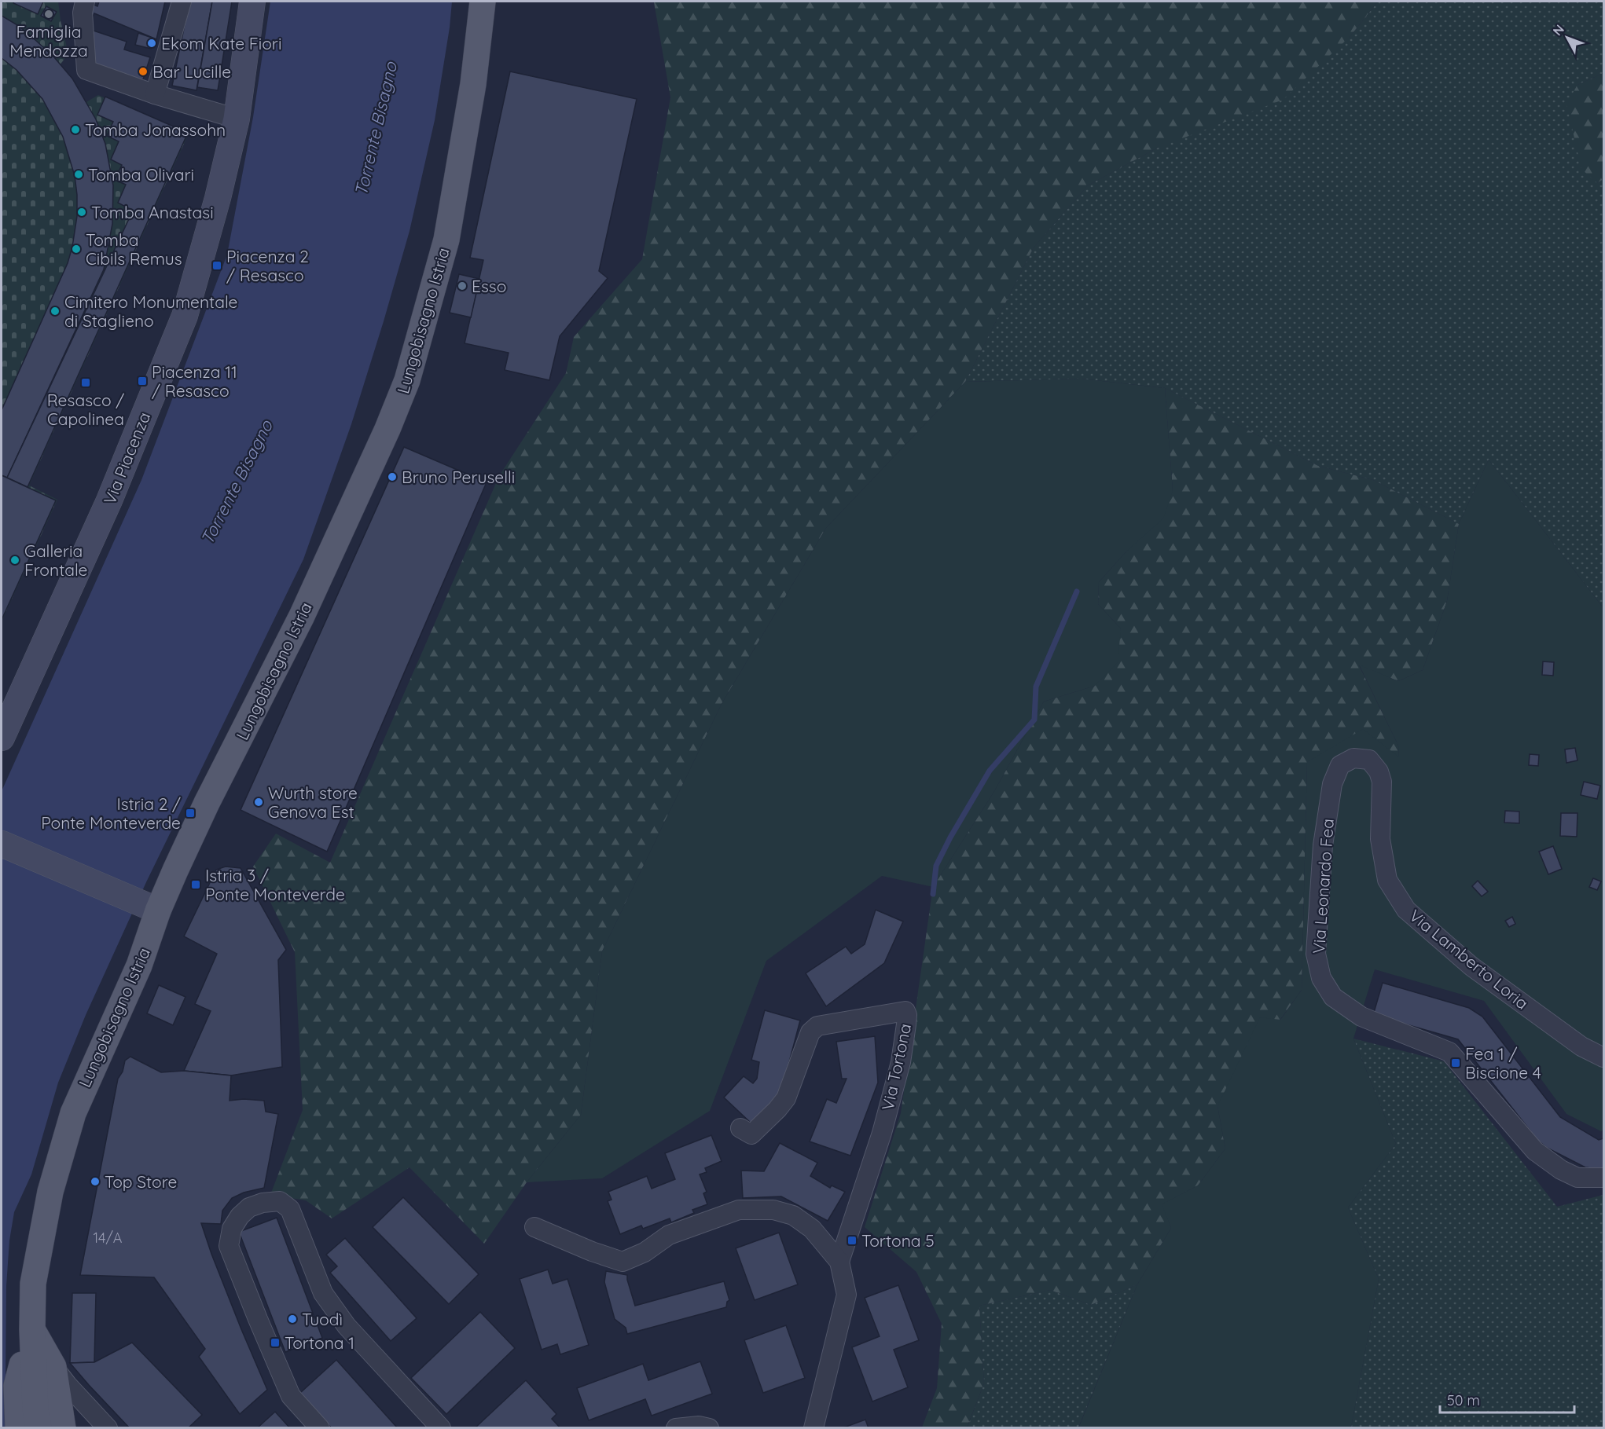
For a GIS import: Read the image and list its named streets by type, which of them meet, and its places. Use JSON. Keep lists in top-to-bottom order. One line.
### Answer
{"streets":{"main road":["Lungobisagno Istria","Via Piacenza"],"street":["Via Leonardo Fea","Via Lamberto Loria","Via Tortona"]},"crossings":[["Via Leonardo Fea","Via Lamberto Loria"]],"water":["Torrente Bisagno"],"places":{"other":["Famiglia Mendozza","Ekom Kate Fiori","Bar Lucille","Tomba Jonassohn","Tomba Olivari","Tomba Anastasi","Tomba Cibils Remus","Esso","Cimitero Monumentale di Staglieno","Bruno Peruselli","Galleria Frontale","Wurth store Genova Est","Top Store","Tuodì"],"transit":["Piacenza 2 / Resasco","Piacenza 11 / Resasco","Resasco / Capolinea","Istria 2 / Ponte Monteverde","Istria 3 / Ponte Monteverde","Fea 1 / Biscione 4","Tortona 5","Tortona 1"]},"house_numbers":["14/A"],"scale_bar":"50 m","north":"top left"}
